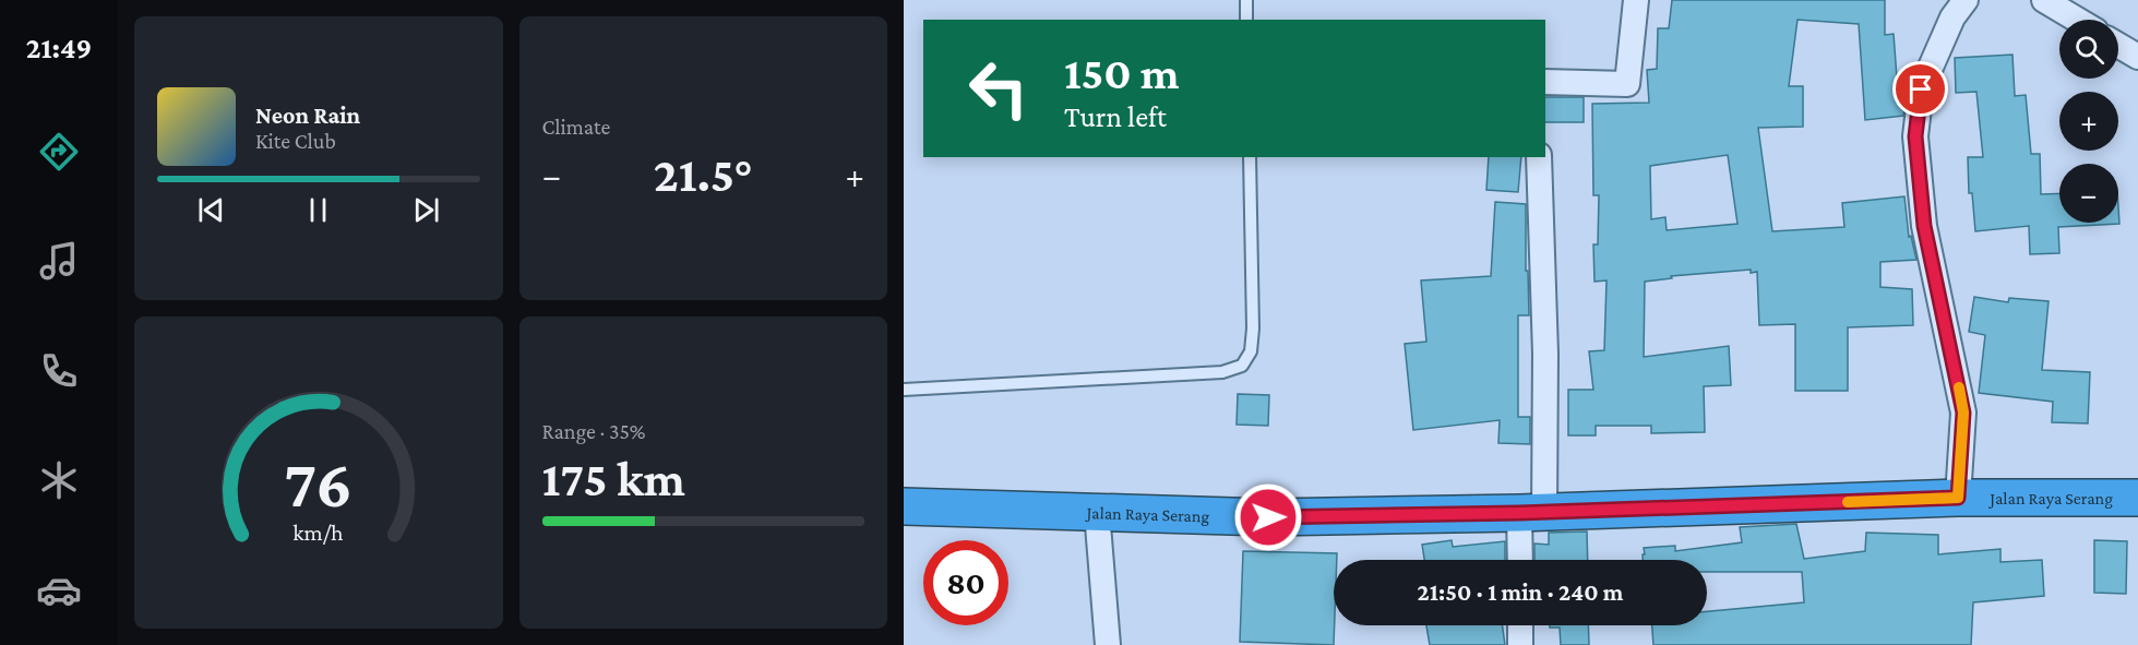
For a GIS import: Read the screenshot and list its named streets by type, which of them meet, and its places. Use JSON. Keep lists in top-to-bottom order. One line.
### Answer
{"streets":{"highway":["Jalan Raya Serang"]},"page":{"tabs":"21:49","tile":["Climate",["Range · 35%","175 km"]],"map_buttons":["+","−"],"turn":["150 m","Turn left"],"song":["Neon Rain","Kite Club"],"heat":["−","21.5°","+"],"limit":"80","trip":"21:50 · 1 min · 240 m","gauge":["76","km/h"]}}
